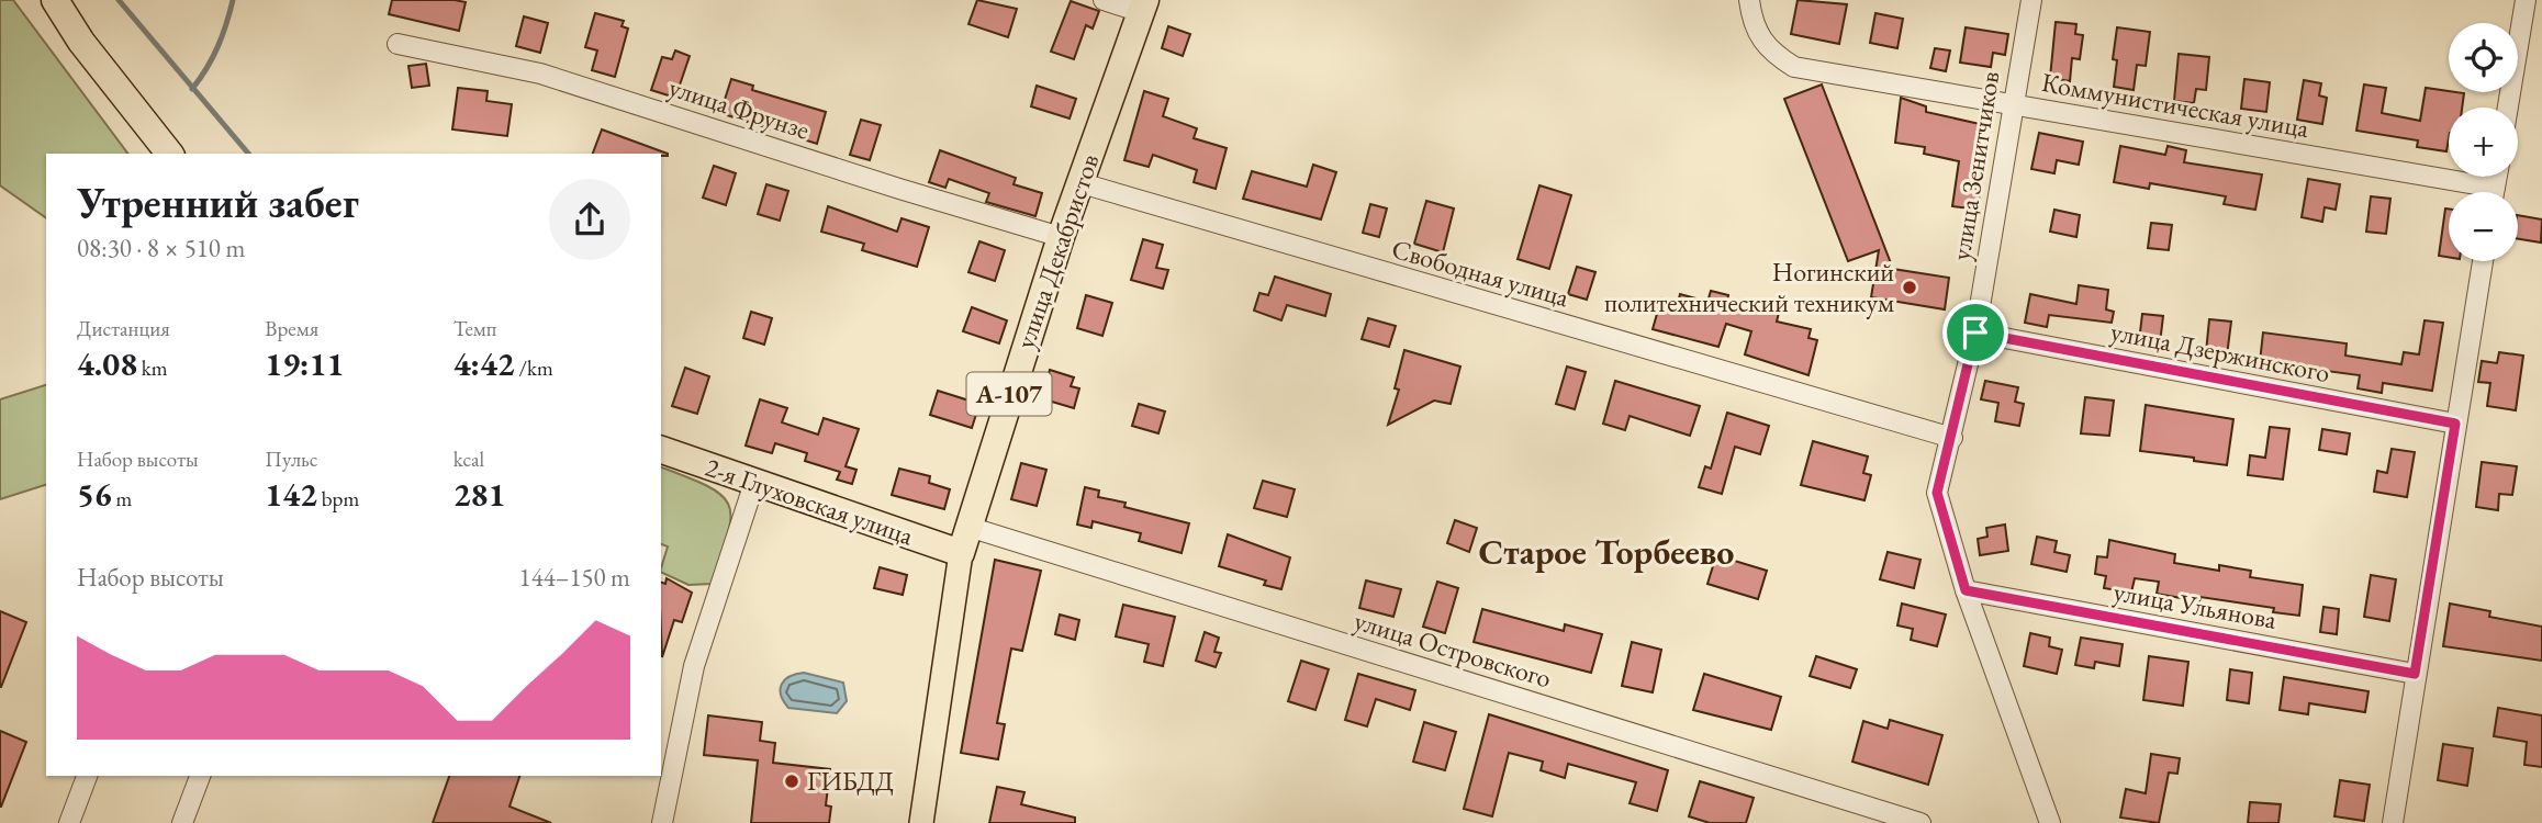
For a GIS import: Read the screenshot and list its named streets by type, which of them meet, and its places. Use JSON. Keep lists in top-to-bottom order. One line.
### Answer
{"streets":{"highway":["улица Декабристов","А-107","2-я Глуховская улица"],"street":["Коммунистическая улица","улица Фрунзе","улица Зенитчиков","Свободная улица","улица Дзержинского","улица Ульянова","улица Островского"]},"crossings":[["Коммунистическая улица","улица Зенитчиков"],["улица Фрунзе","улица Декабристов"],["улица Зенитчиков","Свободная улица"],["улица Зенитчиков","улица Дзержинского"],["улица Зенитчиков","улица Ульянова"],["улица Декабристов","Свободная улица"],["улица Декабристов","2-я Глуховская улица"],["улица Декабристов","улица Островского"]],"districts":["Старое Торбеево"],"places":["Ногинский политехнический техникум","ГИБДД"],"page":{"map_buttons":["+","−"],"heading":["Утренний забег","08:30 · 8 × 510 m"],"stats":[["Дистанция","4.08 km"],["Время","19:11"],["Темп","4:42 /km"],["Набор высоты","56 m"],["Пульс","142 bpm"],["kcal","281"]],"chart":["Набор высоты","144–150 m"]}}
